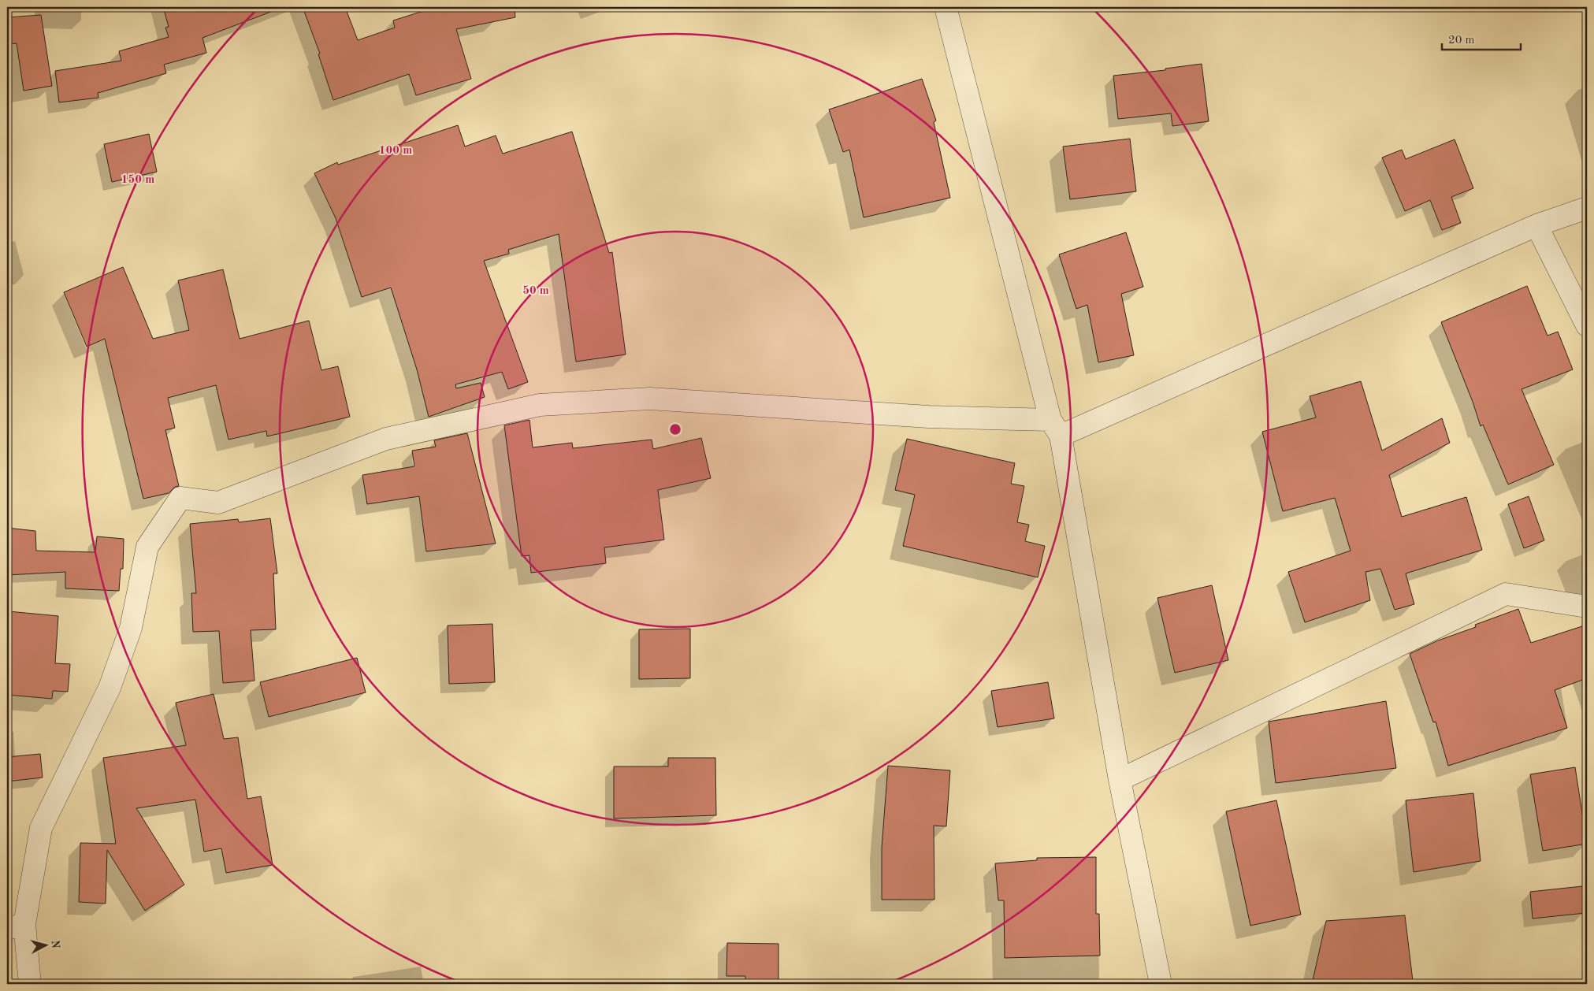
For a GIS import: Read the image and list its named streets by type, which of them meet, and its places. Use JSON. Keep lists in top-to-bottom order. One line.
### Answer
{"scale_bar":"20 m","north":"right","rings":["100 m","150 m","50 m"]}
